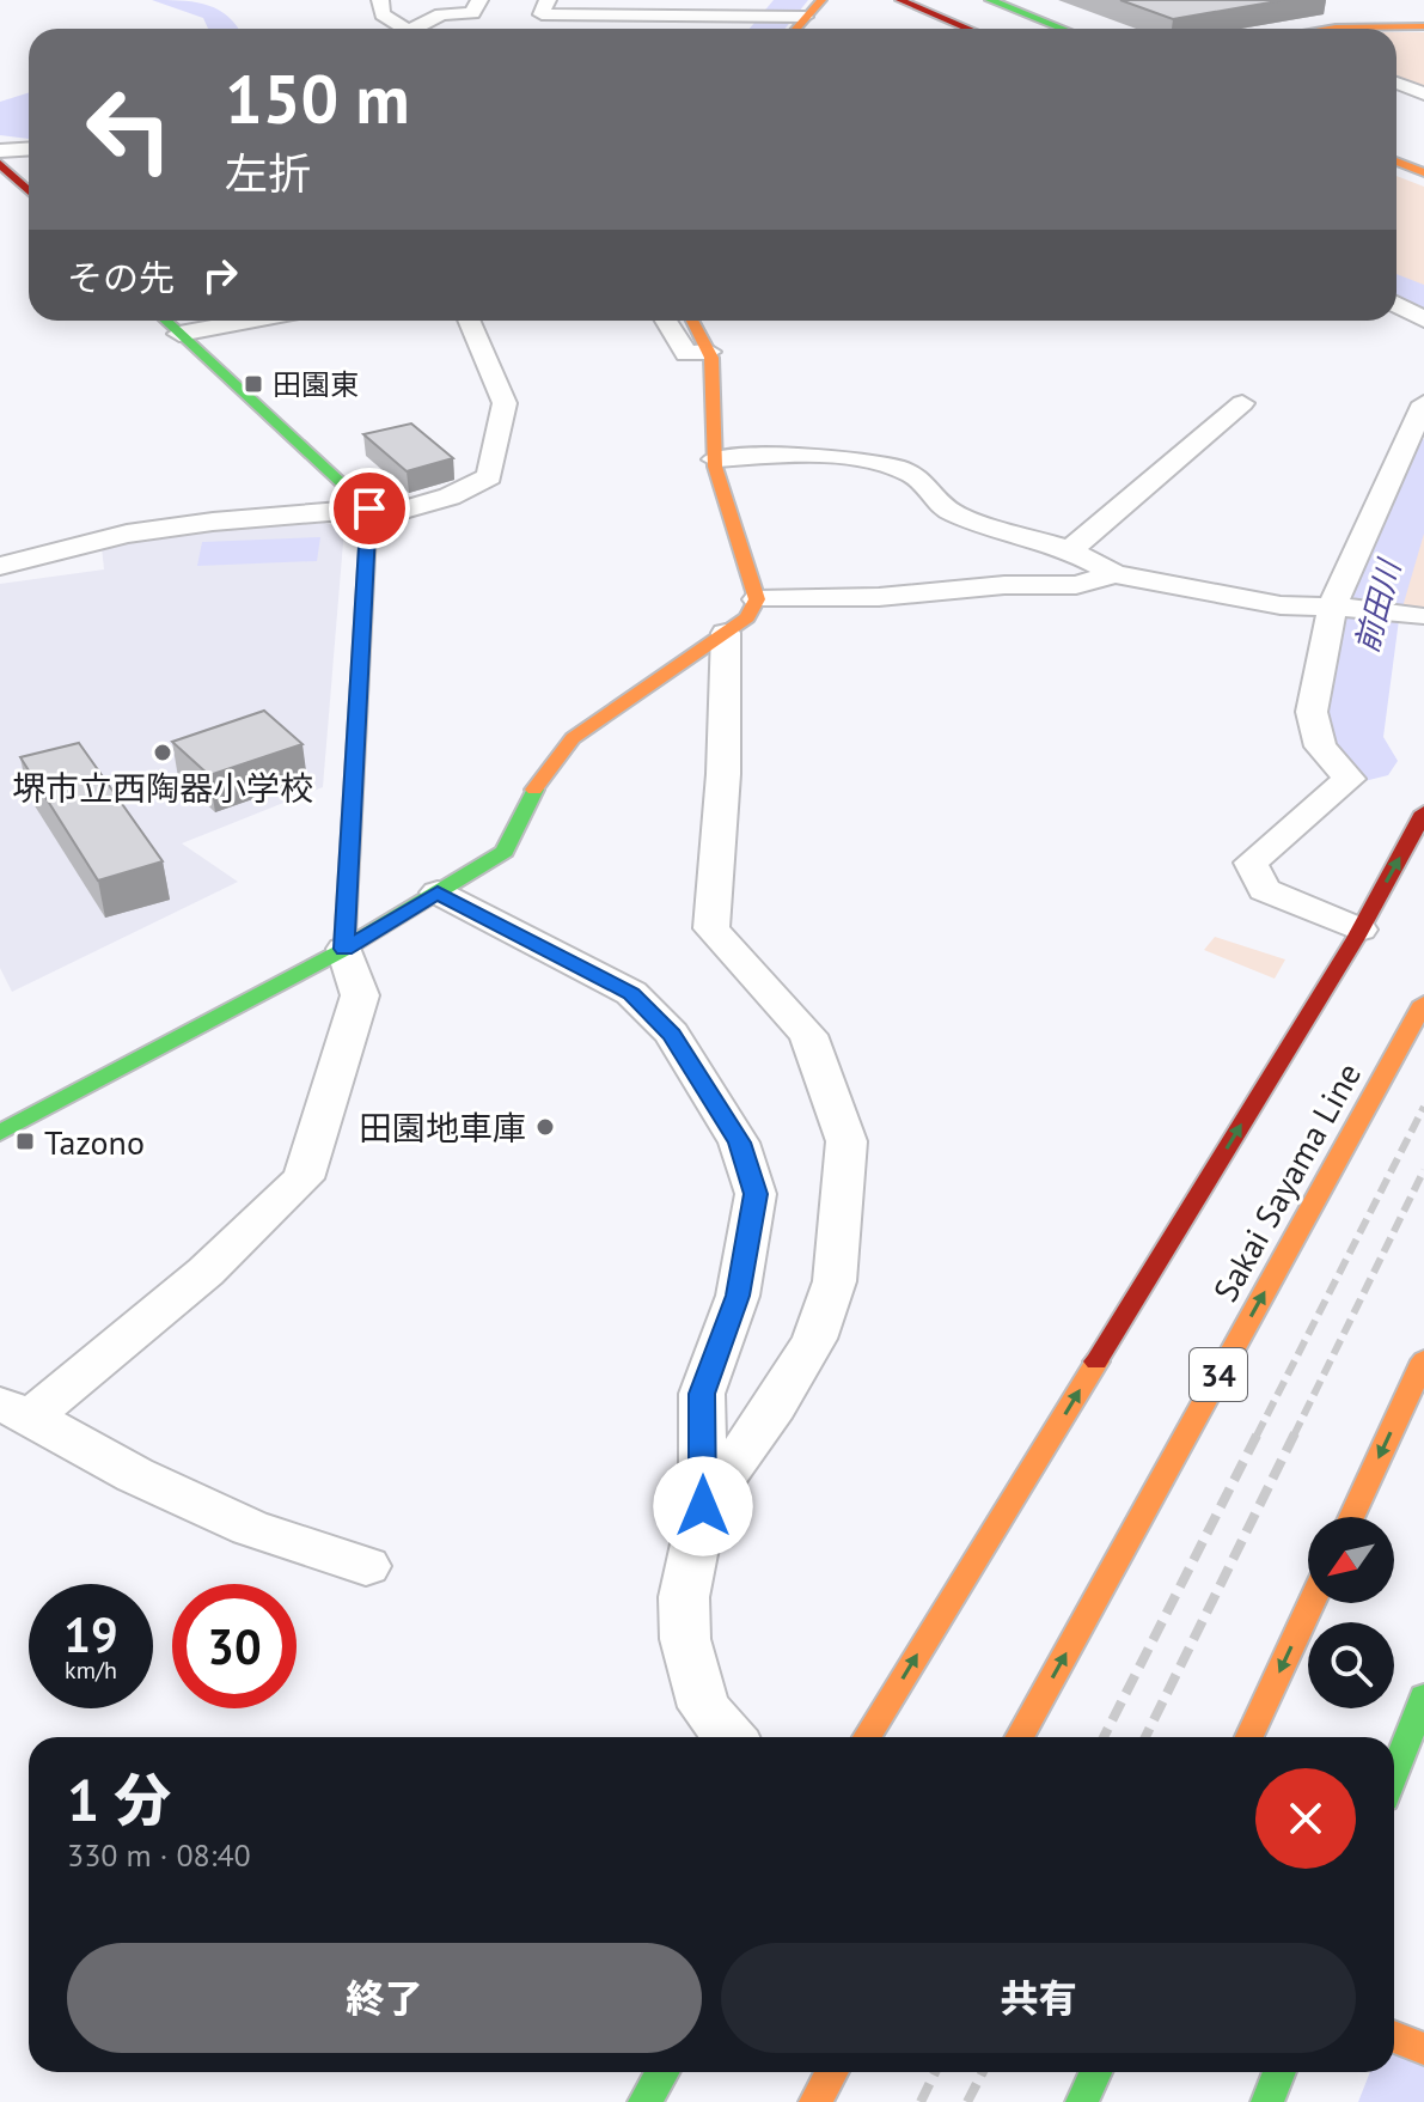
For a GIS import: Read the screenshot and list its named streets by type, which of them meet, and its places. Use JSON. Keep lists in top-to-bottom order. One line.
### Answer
{"streets":{"street":["Sakai Sayama Line","34"]},"water":["前田川"],"places":{"transit":["田園東","Tazono"],"other":["堺市立西陶器小学校","田園地車庫"]},"north":"bottom left","page":{"turn":["150 m","左折"],"then":"その先","speed":"19 km/h","limit":"30","heading":["1 分","330 m · 08:40"],"buttons":["終了","共有"]}}
